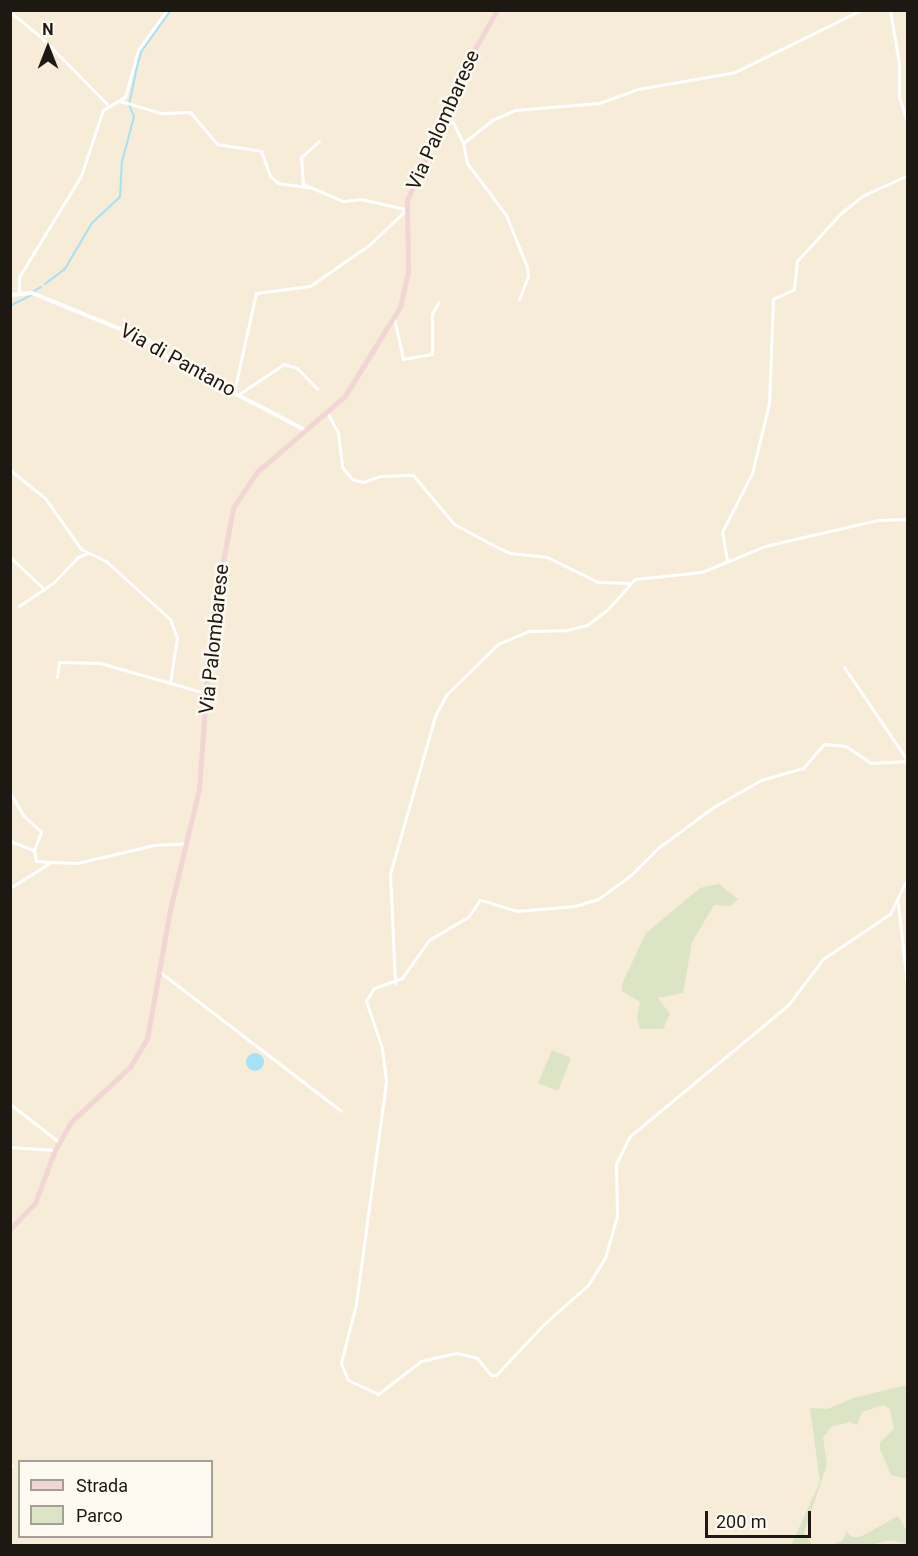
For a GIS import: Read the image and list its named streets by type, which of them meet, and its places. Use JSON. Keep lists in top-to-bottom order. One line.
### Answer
{"streets":{"main road":["Via Palombarese"],"street":["Via di Pantano"]},"crossings":[["Via Palombarese","Via di Pantano"]],"legend":["Strada","Parco"],"scale_bar":"200 m","north":"top"}
